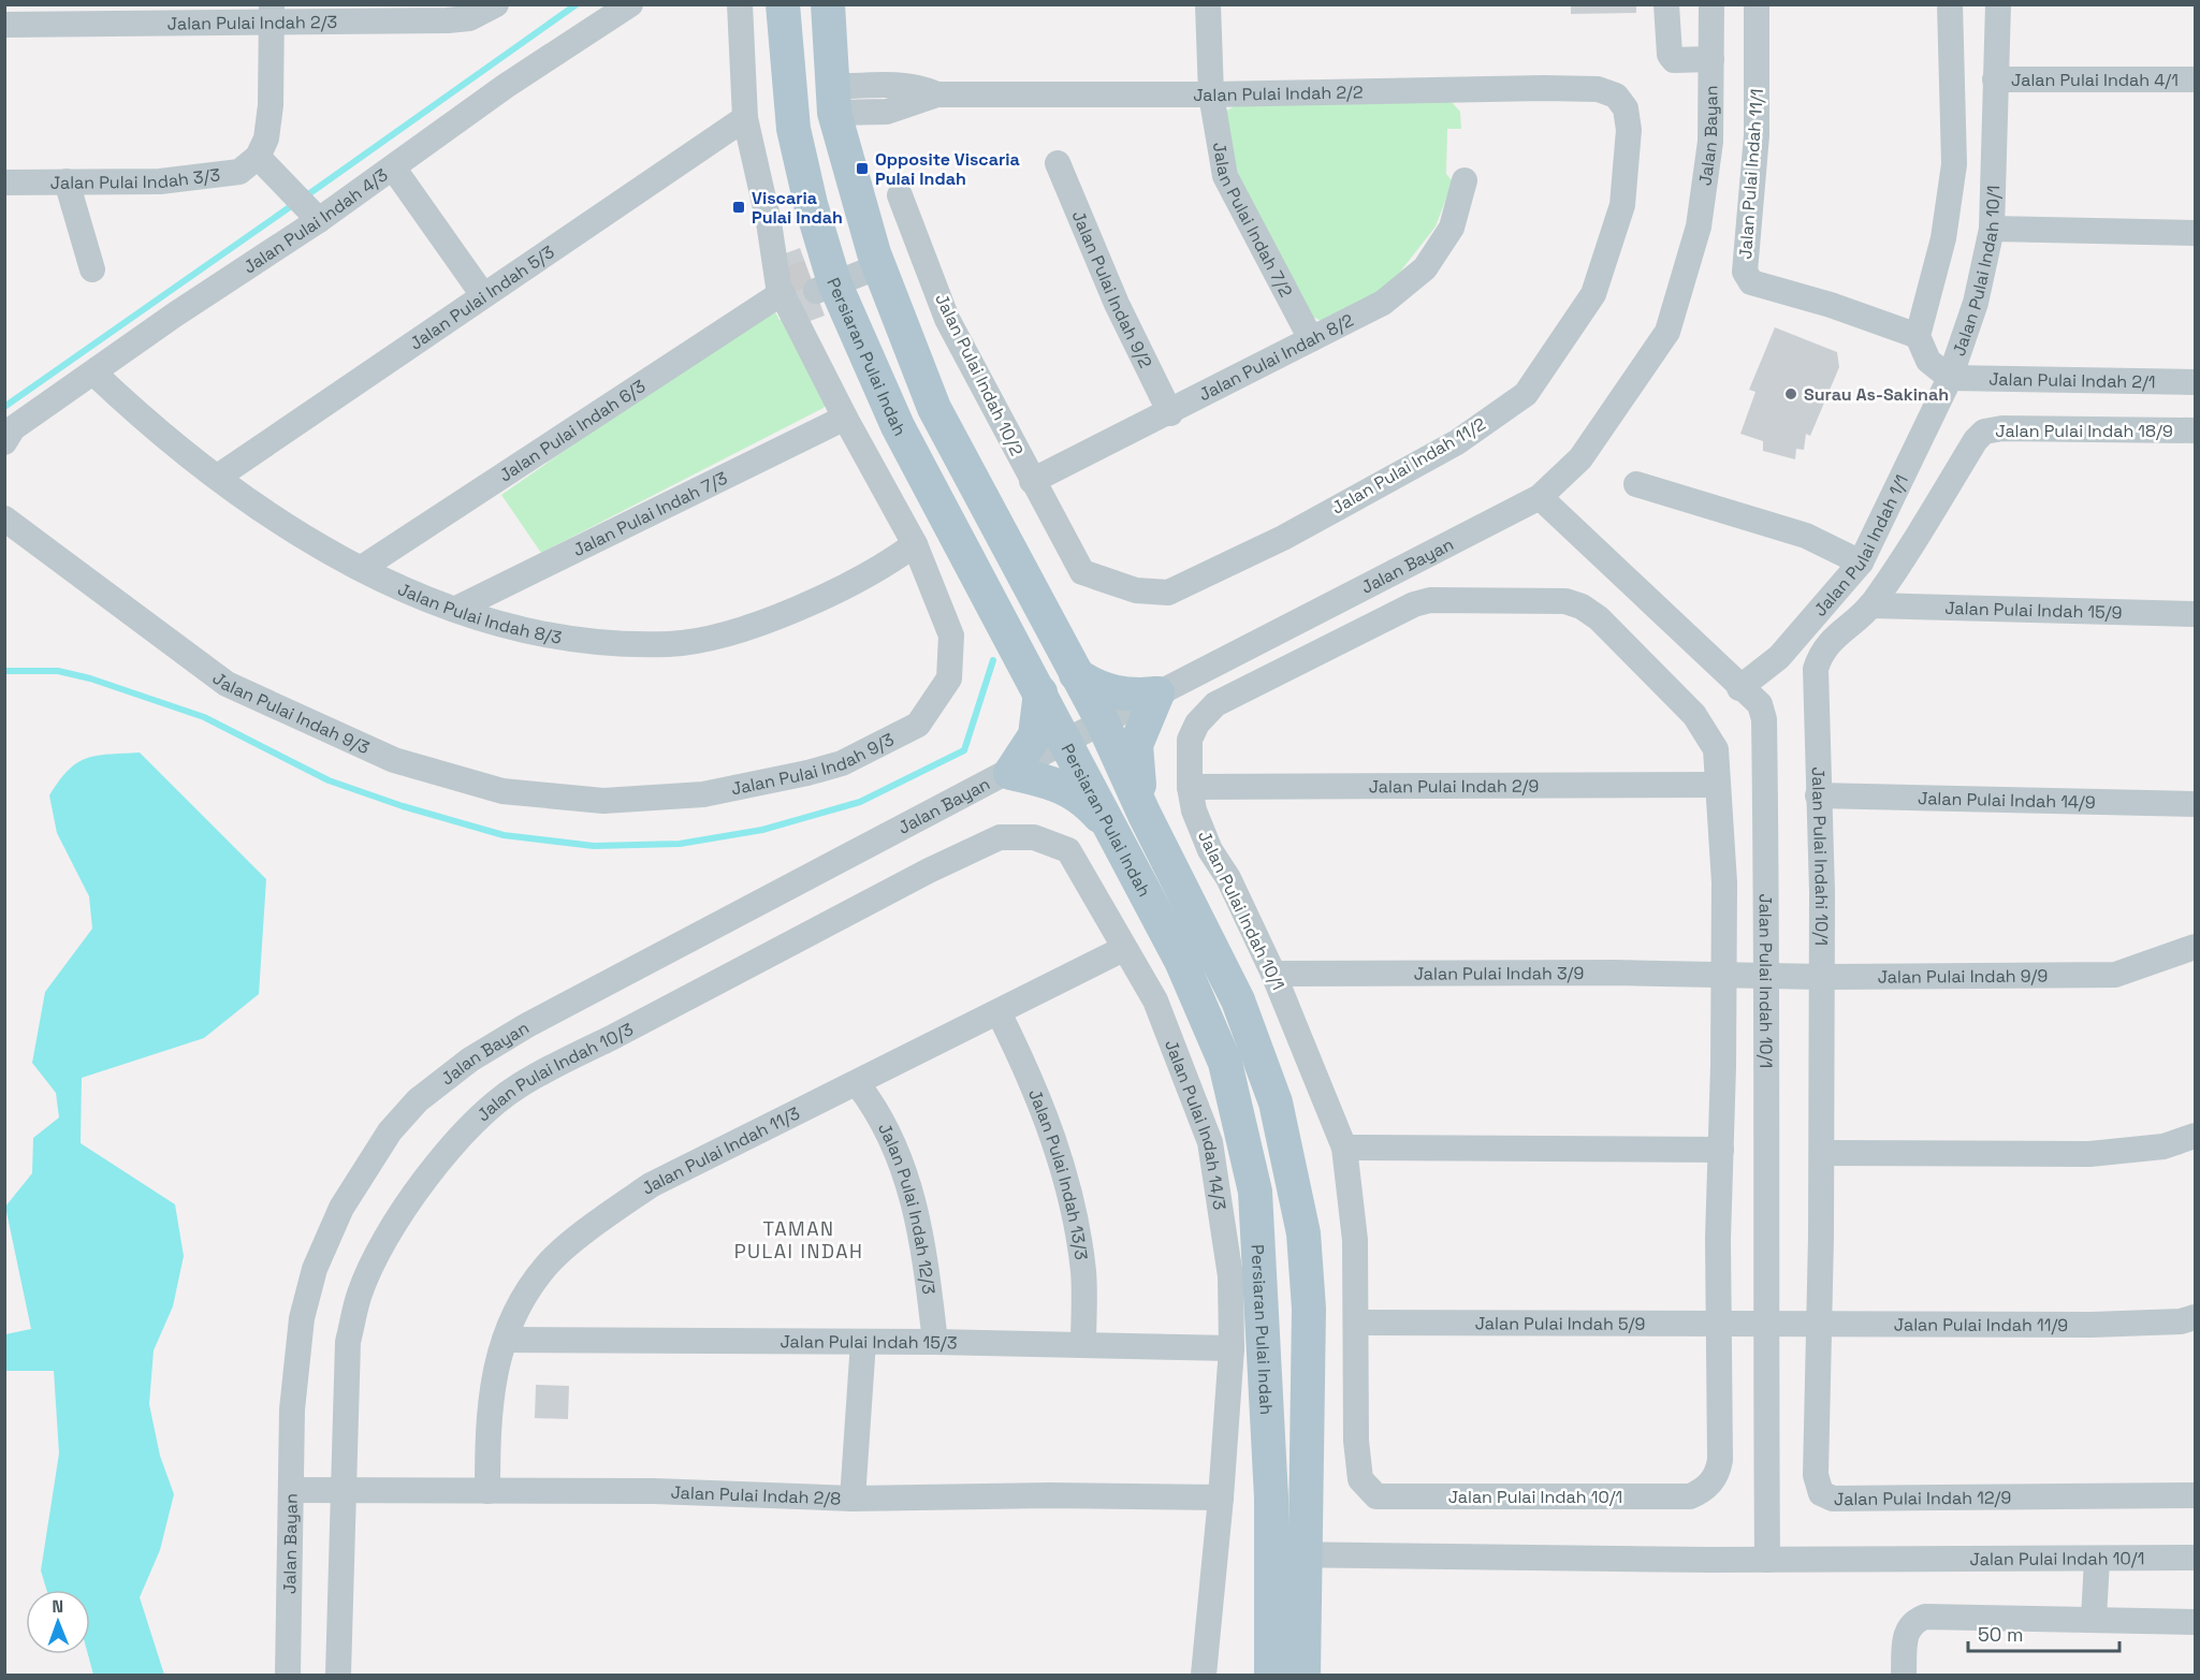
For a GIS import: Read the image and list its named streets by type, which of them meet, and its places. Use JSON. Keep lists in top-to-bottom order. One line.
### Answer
{"streets":{"main road":["Persiaran Pulai Indah"],"street":["Jalan Pulai Indah 2/3","Jalan Pulai Indah 4/1","Jalan Pulai Indah 2/2","Jalan Bayan","Jalan Pulai Indah 11/1","Jalan Pulai Indah 3/3","Jalan Pulai Indah 7/2","Jalan Pulai Indah 4/3","Jalan Pulai Indah 10/1","Jalan Pulai Indah 9/2","Jalan Pulai Indah 5/3","Jalan Pulai Indah 8/2","Jalan Pulai Indah 10/2","Jalan Pulai Indah 2/1","Jalan Pulai Indah 6/3","Jalan Pulai Indah 18/9","Jalan Pulai Indah 11/2","Jalan Pulai Indah 7/3","Jalan Pulai Indah 1/1","Jalan Pulai Indah 8/3","Jalan Pulai Indah 15/9","Jalan Pulai Indah 9/3","Jalan Pulai Indah 2/9","Jalan Pulai Indah 14/9","Jalan Pulai Indahi 10/1","Jalan Pulai Indah 3/9","Jalan Pulai Indah 9/9","Jalan Pulai Indah 10/3","Jalan Pulai Indah 14/3","Jalan Pulai Indah 11/3","Jalan Pulai Indah 13/3","Jalan Pulai Indah 12/3","Jalan Pulai Indah 5/9","Jalan Pulai Indah 11/9","Jalan Pulai Indah 15/3","Jalan Pulai Indah 2/8","Jalan Pulai Indah 12/9"]},"crossings":[["Jalan Pulai Indah 4/1","Jalan Pulai Indah 10/1"],["Jalan Pulai Indah 2/2","Jalan Pulai Indah 7/2"],["Jalan Pulai Indah 2/2","Persiaran Pulai Indah"],["Jalan Pulai Indah 2/2","Jalan Pulai Indah 11/2"],["Jalan Bayan","Jalan Pulai Indah 10/1"],["Jalan Bayan","Persiaran Pulai Indah"],["Jalan Bayan","Jalan Pulai Indah 2/8"],["Jalan Pulai Indah 11/1","Jalan Pulai Indah 10/1"],["Jalan Pulai Indah 7/2","Jalan Pulai Indah 8/2"],["Jalan Pulai Indah 4/3","Jalan Pulai Indah 8/3"],["Jalan Pulai Indah 10/1","Persiaran Pulai Indah"],["Jalan Pulai Indah 10/1","Jalan Pulai Indah 2/1"],["Jalan Pulai Indah 10/1","Jalan Pulai Indah 1/1"],["Jalan Pulai Indah 10/1","Jalan Pulai Indah 2/9"],["Jalan Pulai Indah 10/1","Jalan Pulai Indah 3/9"],["Jalan Pulai Indah 10/1","Jalan Pulai Indah 9/9"],["Jalan Pulai Indah 10/1","Jalan Pulai Indah 5/9"],["Jalan Pulai Indah 10/1","Jalan Pulai Indah 11/9"],["Jalan Pulai Indah 9/2","Jalan Pulai Indah 8/2"],["Jalan Pulai Indah 5/3","Jalan Pulai Indah 8/3"],["Jalan Pulai Indah 5/3","Jalan Pulai Indah 9/3"],["Persiaran Pulai Indah","Jalan Pulai Indah 6/3"],["Persiaran Pulai Indah","Jalan Pulai Indah 9/3"],["Jalan Pulai Indah 8/2","Jalan Pulai Indah 10/2"],["Jalan Pulai Indah 8/2","Jalan Pulai Indah 11/2"],["Jalan Pulai Indah 10/2","Jalan Pulai Indah 11/2"],["Jalan Pulai Indah 2/1","Jalan Pulai Indah 1/1"],["Jalan Pulai Indah 6/3","Jalan Pulai Indah 8/3"],["Jalan Pulai Indah 6/3","Jalan Pulai Indah 9/3"],["Jalan Pulai Indah 18/9","Jalan Pulai Indahi 10/1"],["Jalan Pulai Indah 7/3","Jalan Pulai Indah 8/3"],["Jalan Pulai Indah 7/3","Jalan Pulai Indah 9/3"],["Jalan Pulai Indah 8/3","Jalan Pulai Indah 9/3"],["Jalan Pulai Indah 15/9","Jalan Pulai Indahi 10/1"],["Jalan Pulai Indah 14/9","Jalan Pulai Indahi 10/1"],["Jalan Pulai Indahi 10/1","Jalan Pulai Indah 9/9"],["Jalan Pulai Indahi 10/1","Jalan Pulai Indah 11/9"],["Jalan Pulai Indahi 10/1","Jalan Pulai Indah 12/9"],["Jalan Pulai Indah 3/9","Jalan Pulai Indah 9/9"],["Jalan Pulai Indah 10/3","Jalan Pulai Indah 14/3"],["Jalan Pulai Indah 10/3","Jalan Pulai Indah 2/8"],["Jalan Pulai Indah 14/3","Jalan Pulai Indah 11/3"],["Jalan Pulai Indah 14/3","Jalan Pulai Indah 15/3"],["Jalan Pulai Indah 14/3","Jalan Pulai Indah 2/8"],["Jalan Pulai Indah 11/3","Jalan Pulai Indah 13/3"],["Jalan Pulai Indah 11/3","Jalan Pulai Indah 12/3"],["Jalan Pulai Indah 11/3","Jalan Pulai Indah 15/3"],["Jalan Pulai Indah 11/3","Jalan Pulai Indah 2/8"],["Jalan Pulai Indah 13/3","Jalan Pulai Indah 15/3"],["Jalan Pulai Indah 12/3","Jalan Pulai Indah 15/3"],["Jalan Pulai Indah 5/9","Jalan Pulai Indah 11/9"],["Jalan Pulai Indah 11/9","Jalan Pulai Indah 12/9"]],"districts":["TAMAN PULAI INDAH"],"places":{"transit":["Opposite Viscaria Pulai Indah","Viscaria Pulai Indah"],"other":["Surau As-Sakinah"]},"scale_bar":"50 m","north":"top"}
